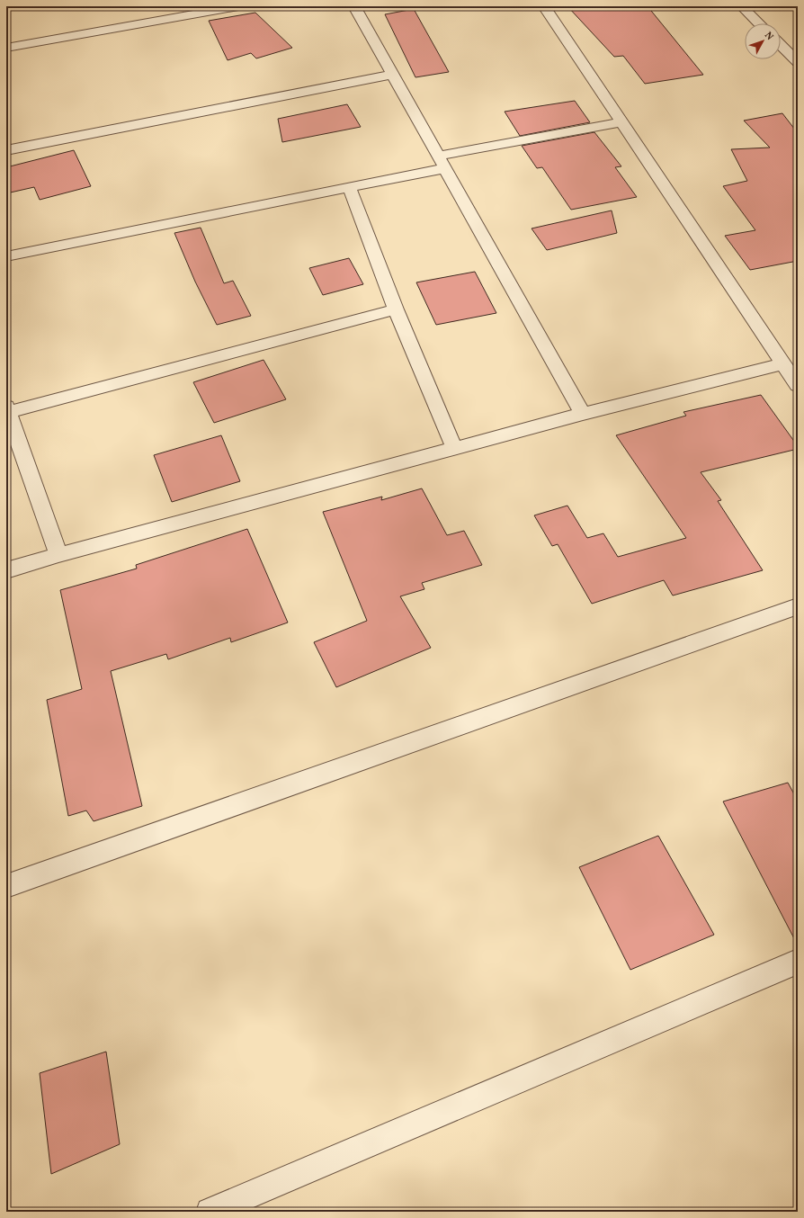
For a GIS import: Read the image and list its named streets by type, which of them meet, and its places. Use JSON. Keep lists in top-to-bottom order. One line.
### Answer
{"north":"top right"}
